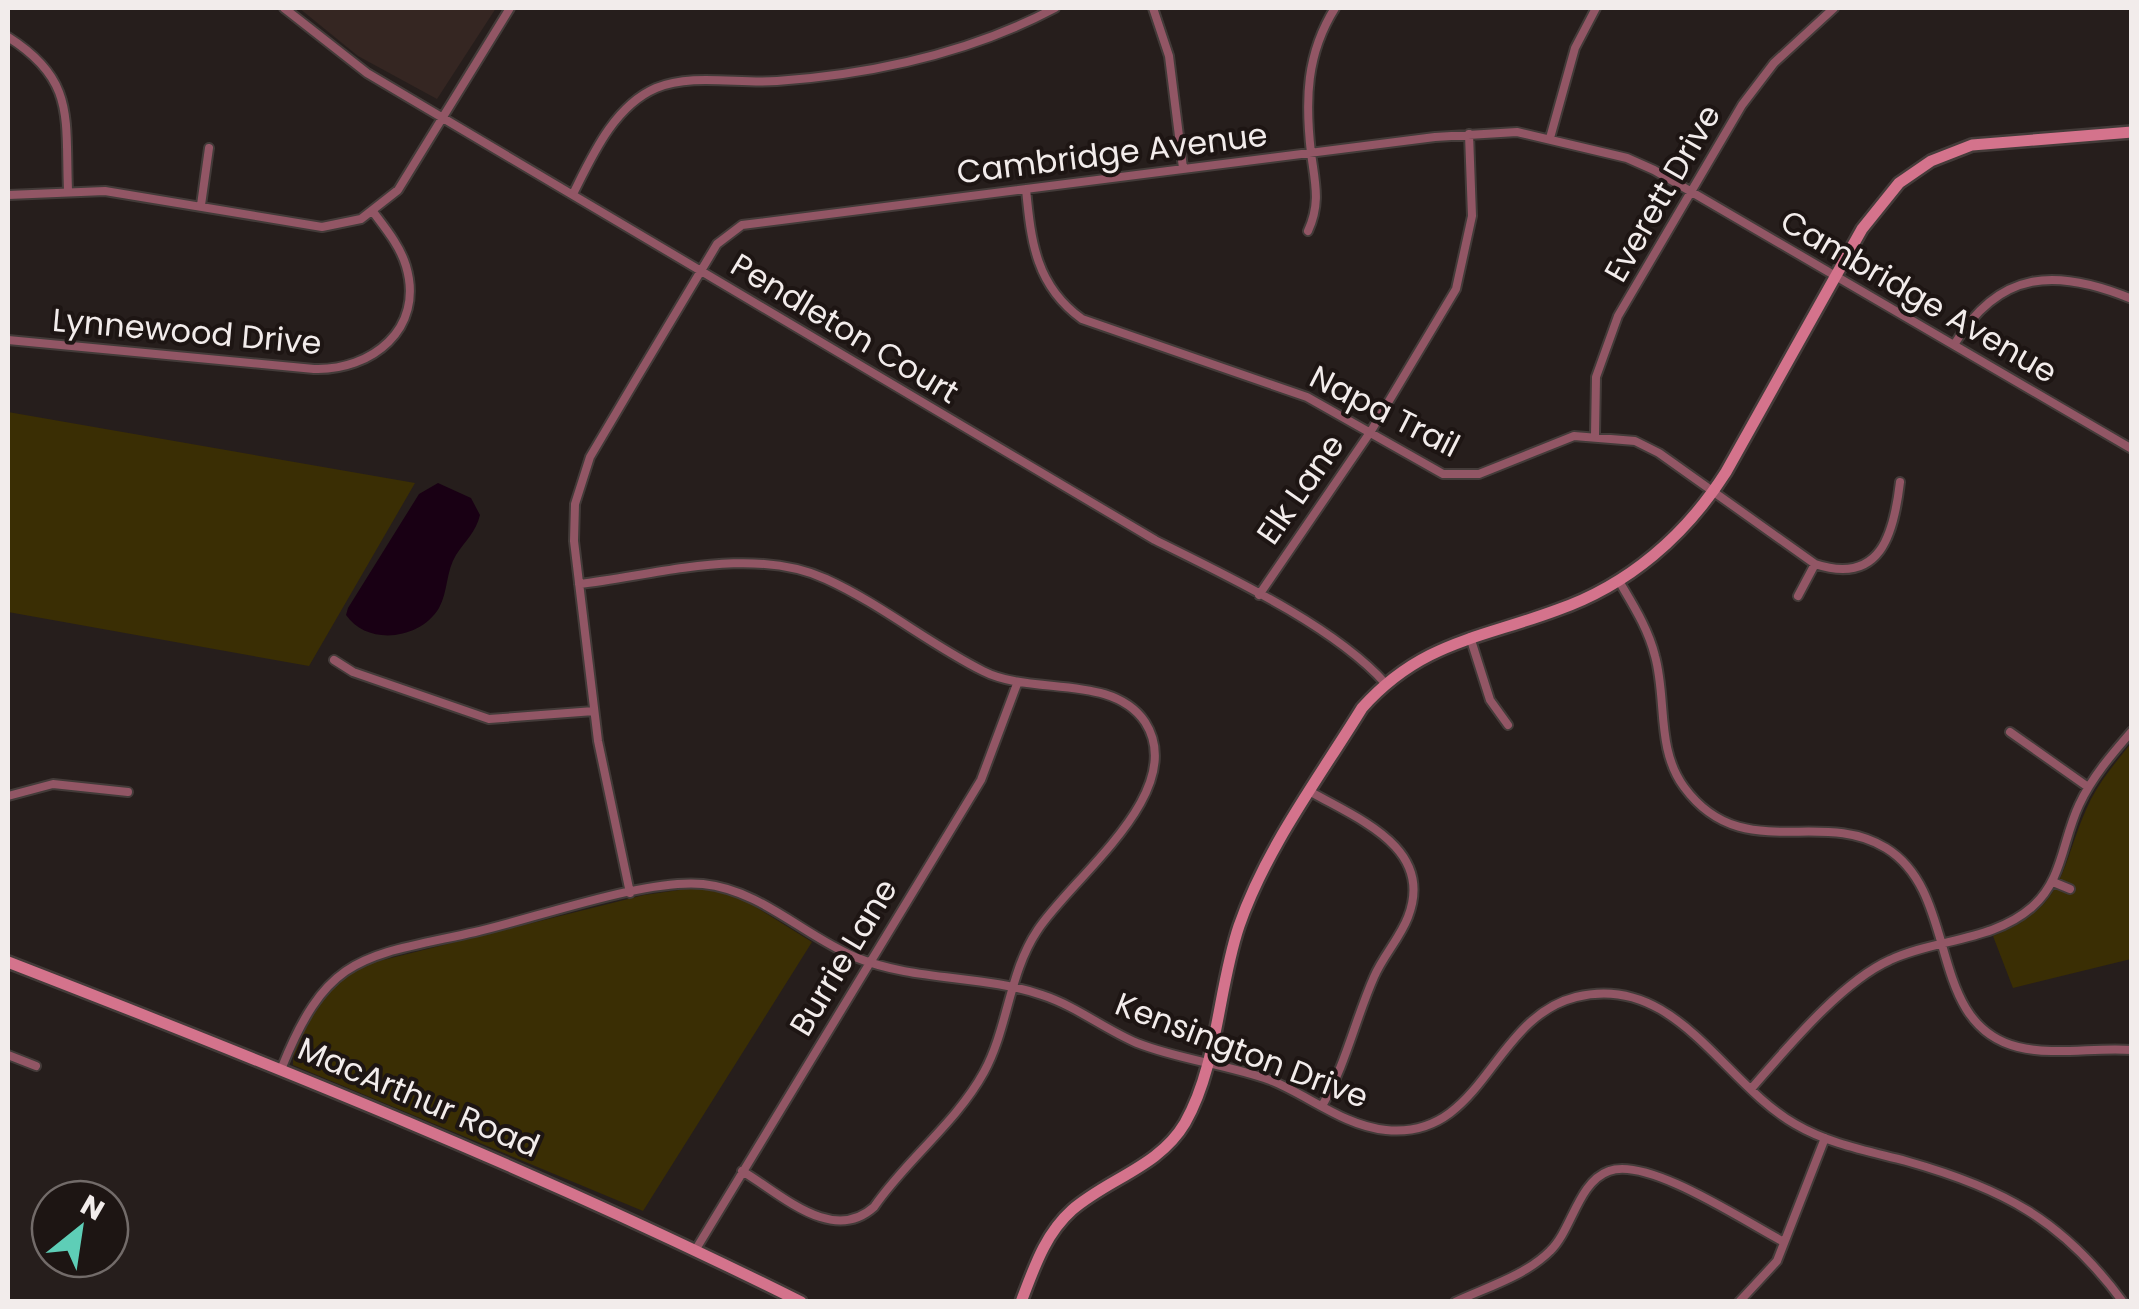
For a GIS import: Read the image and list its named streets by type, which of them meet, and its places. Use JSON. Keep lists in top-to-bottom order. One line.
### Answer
{"streets":{"street":["Cambridge Avenue","Everett Drive","Pendleton Court","Lynnewood Drive","Napa Trail","Elk Lane","Burrie Lane","Kensington Drive","MacArthur Road"]},"crossings":[["Cambridge Avenue","Everett Drive"],["Cambridge Avenue","Pendleton Court"],["Cambridge Avenue","Napa Trail"],["Cambridge Avenue","Elk Lane"],["Cambridge Avenue","Kensington Drive"],["Everett Drive","Napa Trail"],["Pendleton Court","Elk Lane"],["Napa Trail","Elk Lane"],["Burrie Lane","Kensington Drive"],["Burrie Lane","MacArthur Road"],["Kensington Drive","MacArthur Road"]],"north":"top right"}
